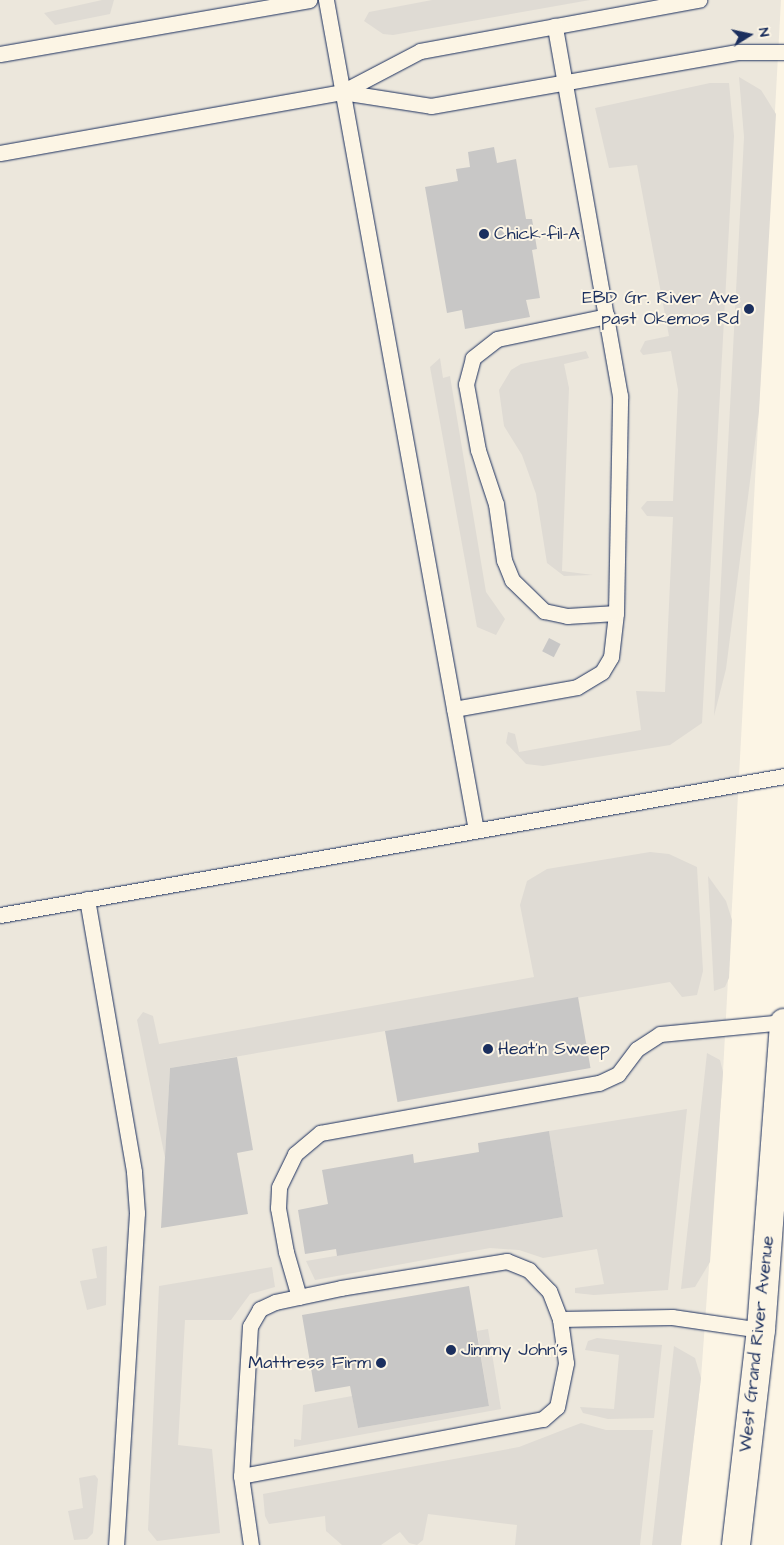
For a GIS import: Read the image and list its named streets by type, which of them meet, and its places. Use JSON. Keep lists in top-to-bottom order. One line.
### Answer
{"streets":{"main road":["West Grand River Avenue"]},"places":["Chick-fil-A","EBD Gr. River Ave past Okemos Rd","Heat'n Sweep","Jimmy John's","Mattress Firm"],"north":"right"}
